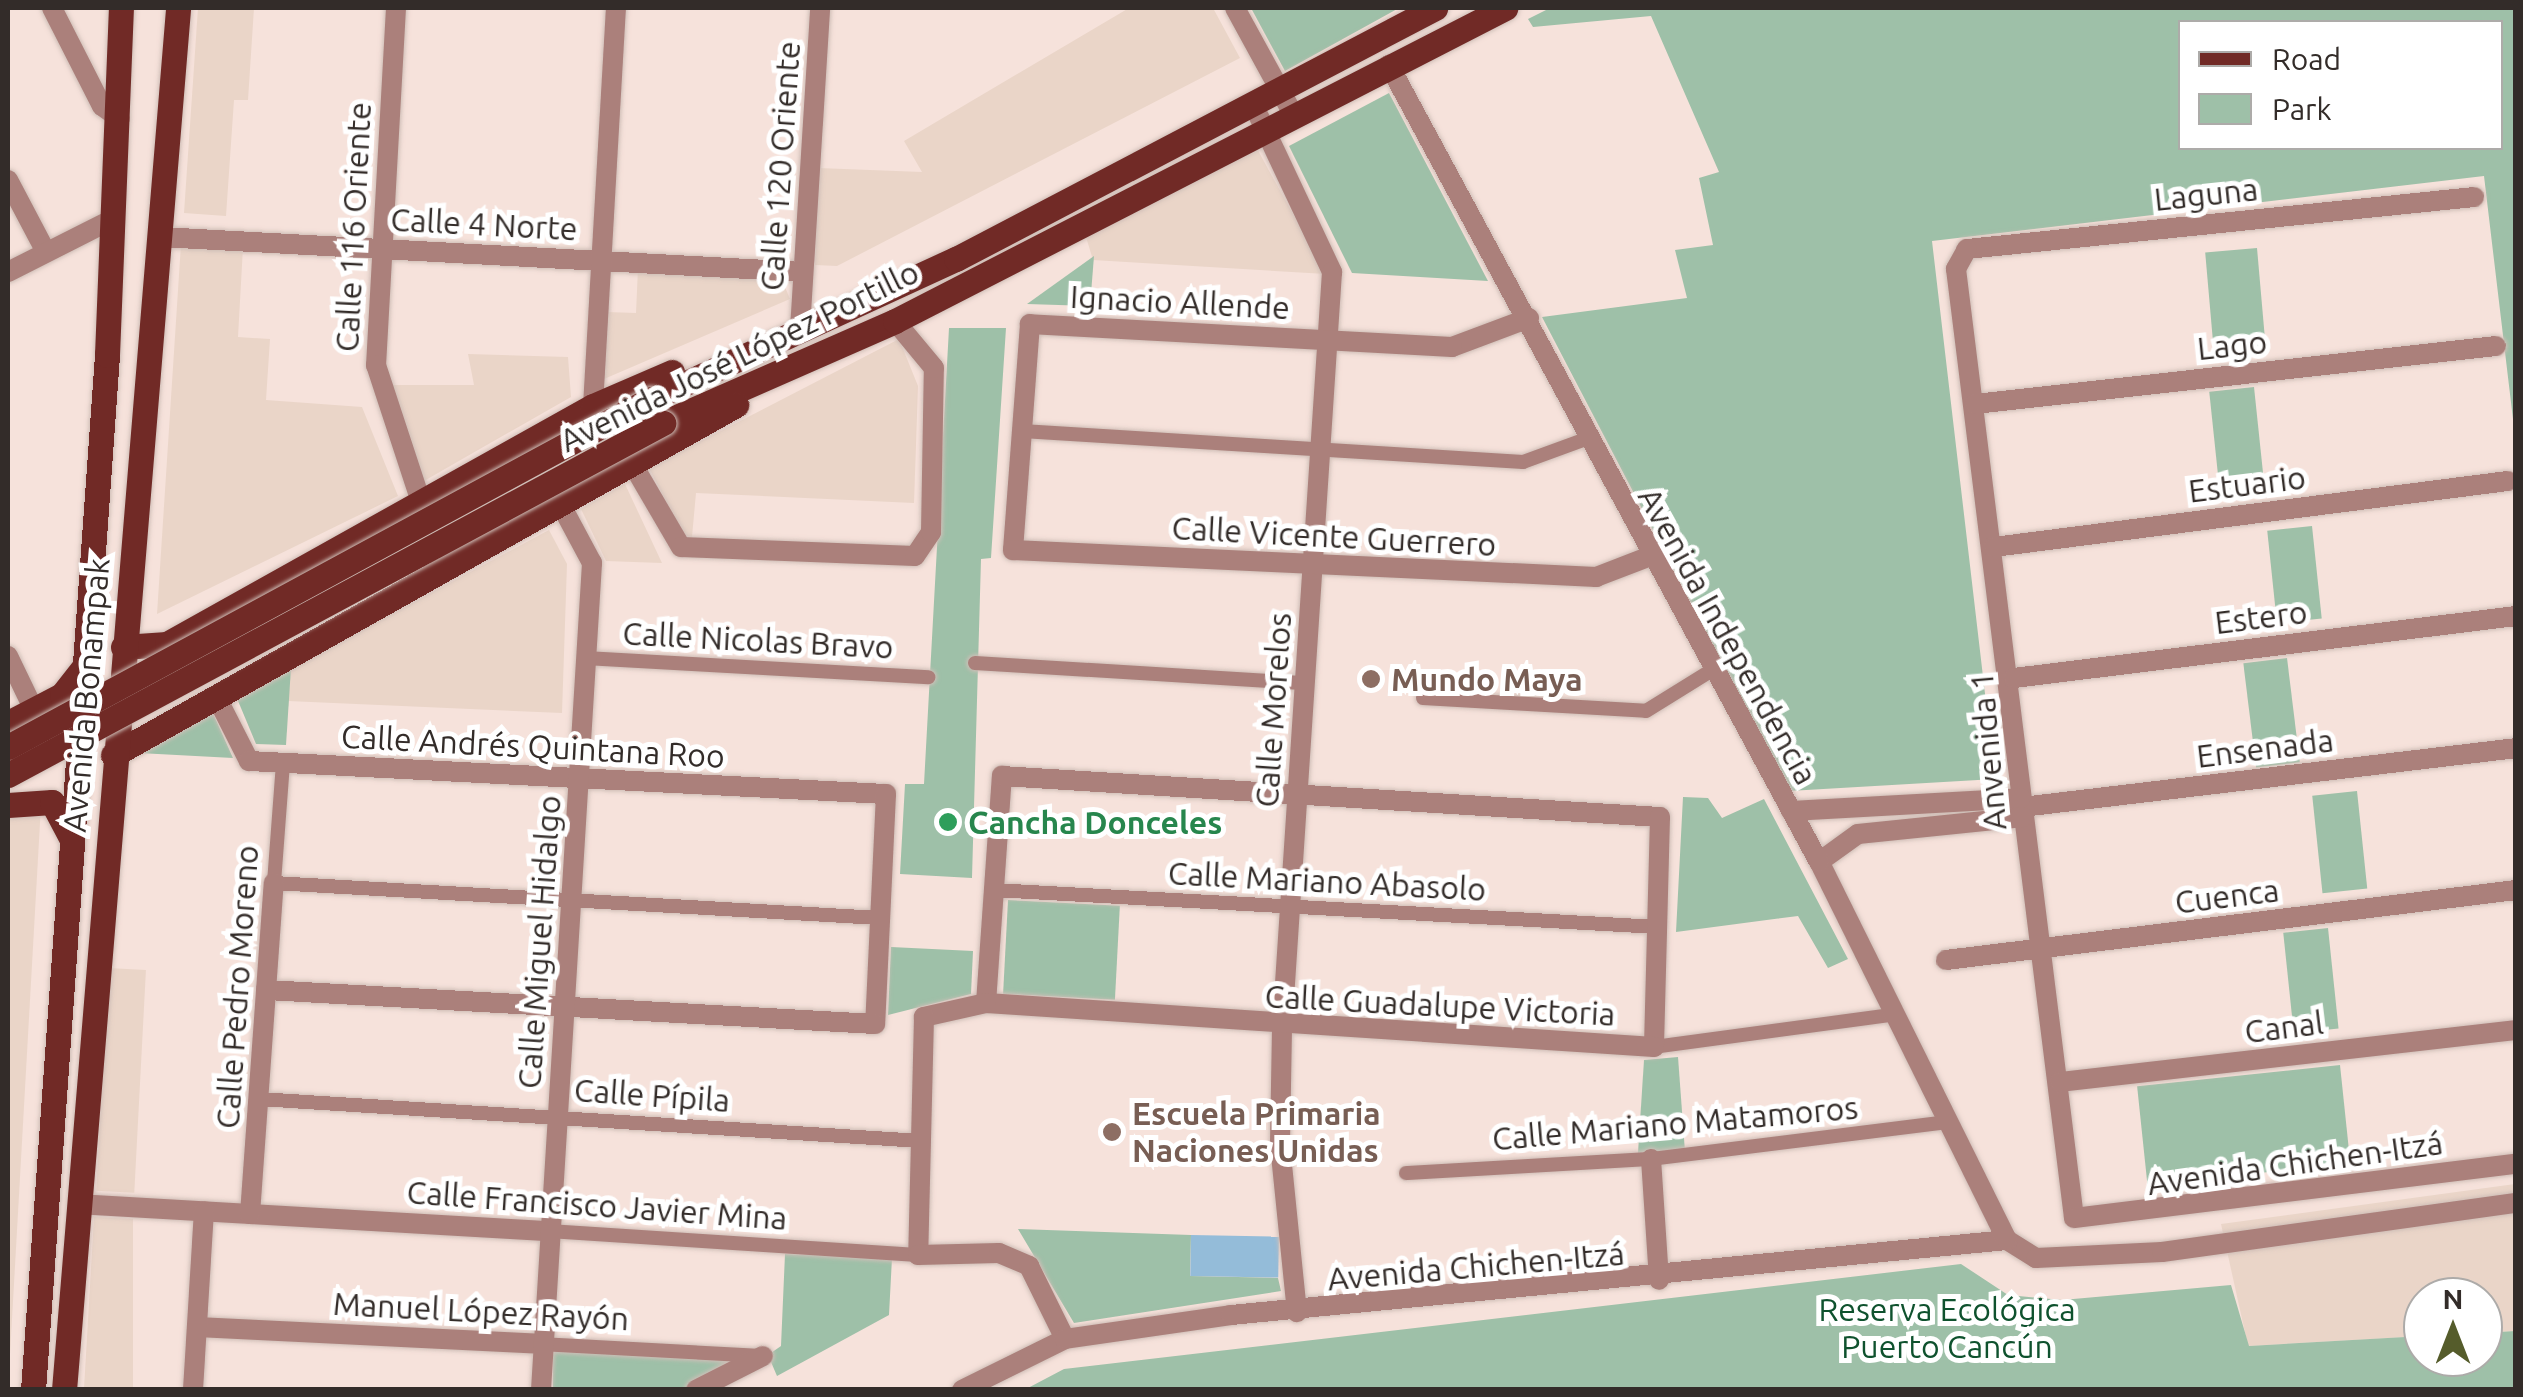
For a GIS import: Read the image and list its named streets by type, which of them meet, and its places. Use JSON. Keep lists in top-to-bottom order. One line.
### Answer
{"streets":{"main road":["Avenida José López Portillo","Avenida Bonampak"],"street":["Calle 120 Oriente","Laguna","Calle 4 Norte","Calle 116 Oriente","Ignacio Allende","Lago","Estuario","Calle Vicente Guerrero","Estero","Avenida Independencia","Calle Nicolas Bravo","Calle Morelos","Calle Andrés Quintana Roo","Ensenada","Anvenida 1","Calle Mariano Abasolo","Cuenca","Calle Miguel Hidalgo","Calle Pedro Moreno","Calle Guadalupe Victoria","Canal","Calle Pípila","Calle Mariano Matamoros","Avenida Chichen-Itzá","Calle Francisco Javier Mina","Manuel López Rayón"]},"crossings":[["Calle 120 Oriente","Calle 4 Norte"],["Calle 120 Oriente","Avenida José López Portillo"],["Laguna","Anvenida 1"],["Calle 4 Norte","Calle 116 Oriente"],["Calle 4 Norte","Avenida Bonampak"],["Ignacio Allende","Calle Vicente Guerrero"],["Ignacio Allende","Avenida Independencia"],["Ignacio Allende","Calle Morelos"],["Lago","Anvenida 1"],["Avenida José López Portillo","Avenida Independencia"],["Avenida José López Portillo","Calle Morelos"],["Estuario","Anvenida 1"],["Calle Vicente Guerrero","Avenida Independencia"],["Calle Vicente Guerrero","Calle Morelos"],["Estero","Anvenida 1"],["Avenida Independencia","Ensenada"],["Avenida Independencia","Calle Guadalupe Victoria"],["Avenida Independencia","Calle Mariano Matamoros"],["Avenida Independencia","Avenida Chichen-Itzá"],["Calle Nicolas Bravo","Calle Miguel Hidalgo"],["Avenida Bonampak","Calle Francisco Javier Mina"],["Calle Morelos","Calle Mariano Abasolo"],["Calle Morelos","Calle Guadalupe Victoria"],["Calle Morelos","Avenida Chichen-Itzá"],["Calle Andrés Quintana Roo","Calle Miguel Hidalgo"],["Calle Andrés Quintana Roo","Calle Pedro Moreno"],["Ensenada","Anvenida 1"],["Anvenida 1","Cuenca"],["Anvenida 1","Canal"],["Anvenida 1","Avenida Chichen-Itzá"],["Calle Miguel Hidalgo","Calle Pípila"],["Calle Miguel Hidalgo","Calle Francisco Javier Mina"],["Calle Miguel Hidalgo","Manuel López Rayón"],["Calle Pedro Moreno","Calle Pípila"],["Calle Pedro Moreno","Calle Francisco Javier Mina"],["Calle Guadalupe Victoria","Calle Pípila"],["Avenida Chichen-Itzá","Calle Francisco Javier Mina"]],"parks":["Reserva Ecológica Puerto Cancún"],"places":["Mundo Maya","Cancha Donceles","Escuela Primaria Naciones Unidas"],"legend":["Road","Park"],"north":"top"}
